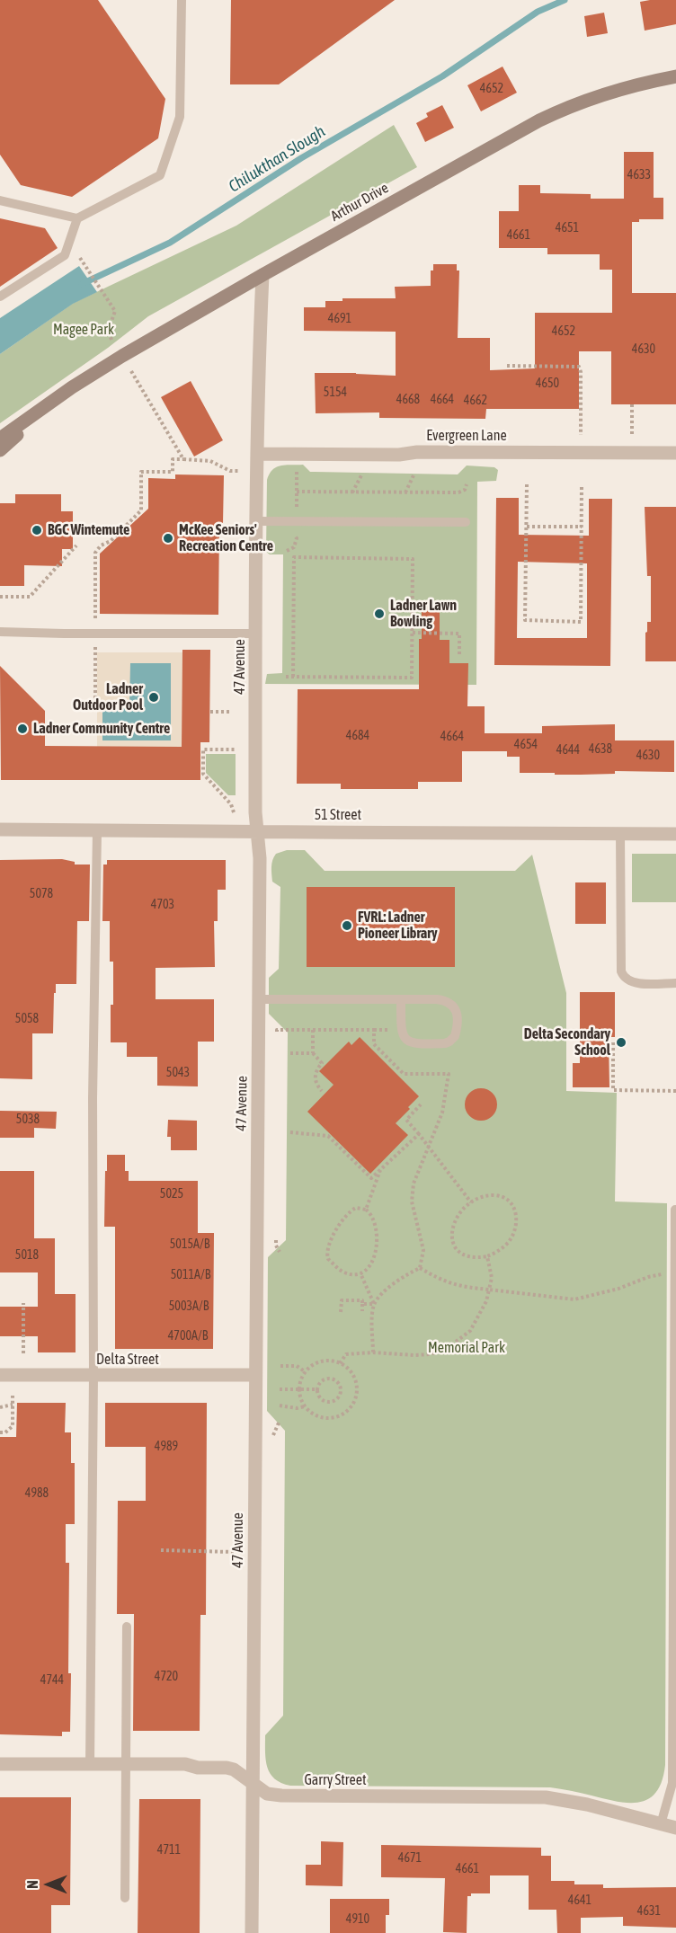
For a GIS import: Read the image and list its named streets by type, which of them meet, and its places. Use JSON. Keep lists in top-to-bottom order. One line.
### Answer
{"streets":{"main road":["Arthur Drive"],"street":["Evergreen Lane","47 Avenue","51 Street","Delta Street","Garry Street"]},"crossings":[["Arthur Drive","47 Avenue"],["Evergreen Lane","47 Avenue"],["47 Avenue","51 Street"],["47 Avenue","Delta Street"],["47 Avenue","Garry Street"]],"water":["Chilukthan Slough"],"parks":["Magee Park","Memorial Park"],"places":["BGC Wintemute","McKee Seniors' Recreation Centre","Ladner Lawn Bowling","Ladner Outdoor Pool","Ladner Community Centre","FVRL: Ladner Pioneer Library","Delta Secondary School"],"house_numbers":["4652","4633","4651","4661","4691","4652","4630","4650","5154","4668","4664","4662","4684","4664","4654","4638","4644","4630","5078","4703","5058","5043","5038","5025","5015A/B","5018","5011A/B","5003A/B","4700A/B","4989","4988","4720","4744","4711","4671","4661","4641","4631","4910"],"north":"left"}
